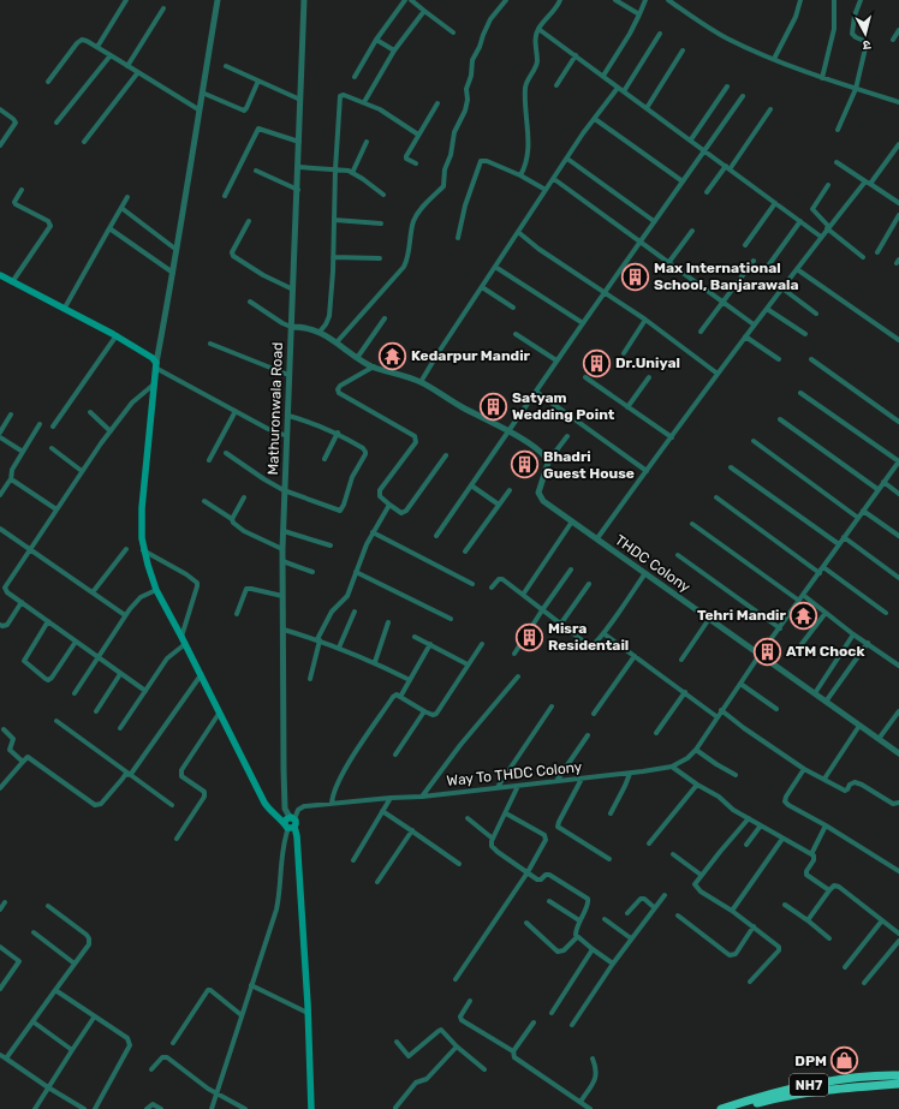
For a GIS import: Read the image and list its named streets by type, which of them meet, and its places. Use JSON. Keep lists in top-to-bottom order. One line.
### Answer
{"streets":{"highway":["NH7"],"street":["Mathuronwala Road","THDC Colony","Way To THDC Colony"]},"crossings":[["Mathuronwala Road","Way To THDC Colony"]],"places":{"building":["Max International School, Banjarawala","Dr.Uniyal","Satyam Wedding Point","Bhadri Guest House","Misra Residentail","ATM Chock"],"temple":["Kedarpur Mandir","Tehri Mandir"],"shop":["DPM"]},"north":"bottom"}
